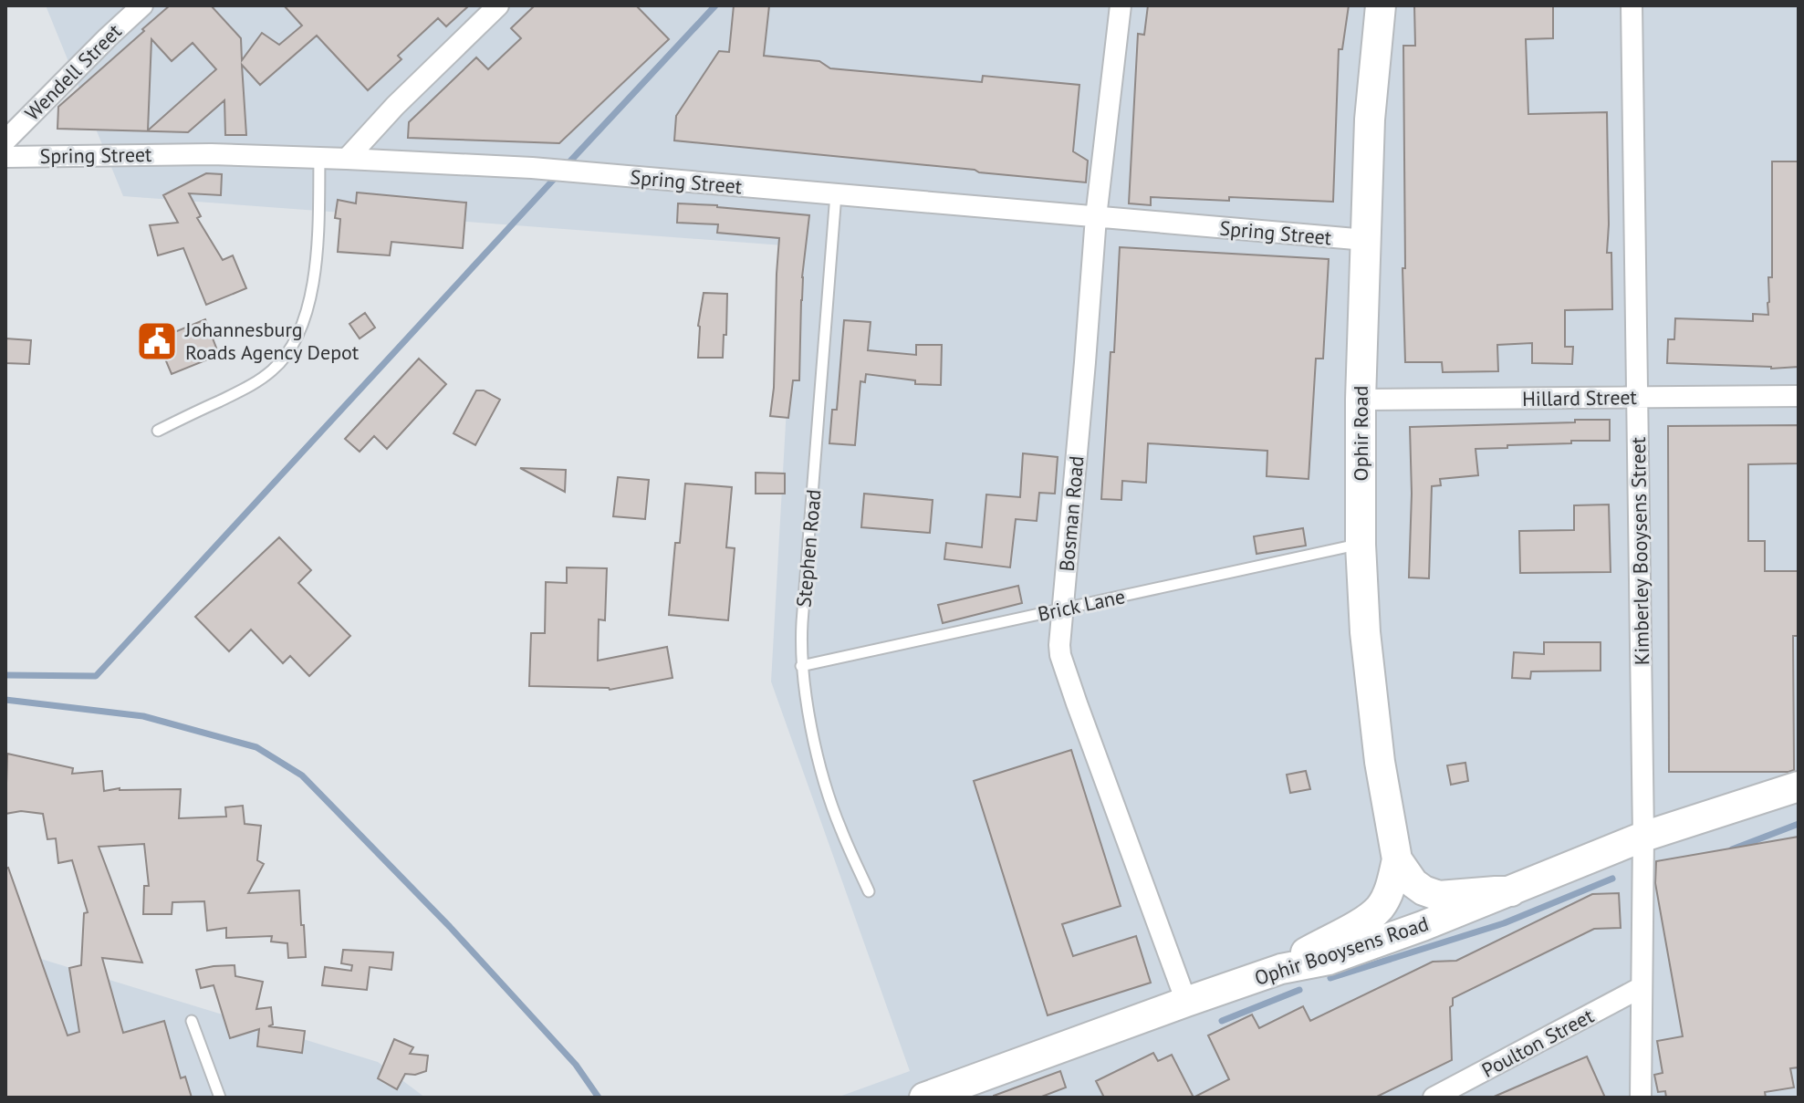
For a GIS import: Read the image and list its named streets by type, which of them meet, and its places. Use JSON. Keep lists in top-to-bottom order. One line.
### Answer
{"streets":{"street":["Wendell Street","Spring Street","Hillard Street","Ophir Road","Bosman Road","Kimberley Booysens Street","Ophir Booysens Road","Poulton Street"],"lane":["Stephen Road","Brick Lane"]},"crossings":[["Spring Street","Ophir Road"],["Spring Street","Bosman Road"],["Spring Street","Stephen Road"],["Hillard Street","Ophir Road"],["Hillard Street","Kimberley Booysens Street"],["Ophir Road","Brick Lane"],["Bosman Road","Brick Lane"],["Bosman Road","Ophir Booysens Road"],["Stephen Road","Brick Lane"],["Kimberley Booysens Street","Ophir Booysens Road"],["Kimberley Booysens Street","Poulton Street"]],"places":{"public building":["Johannesburg Roads Agency Depot"]}}
